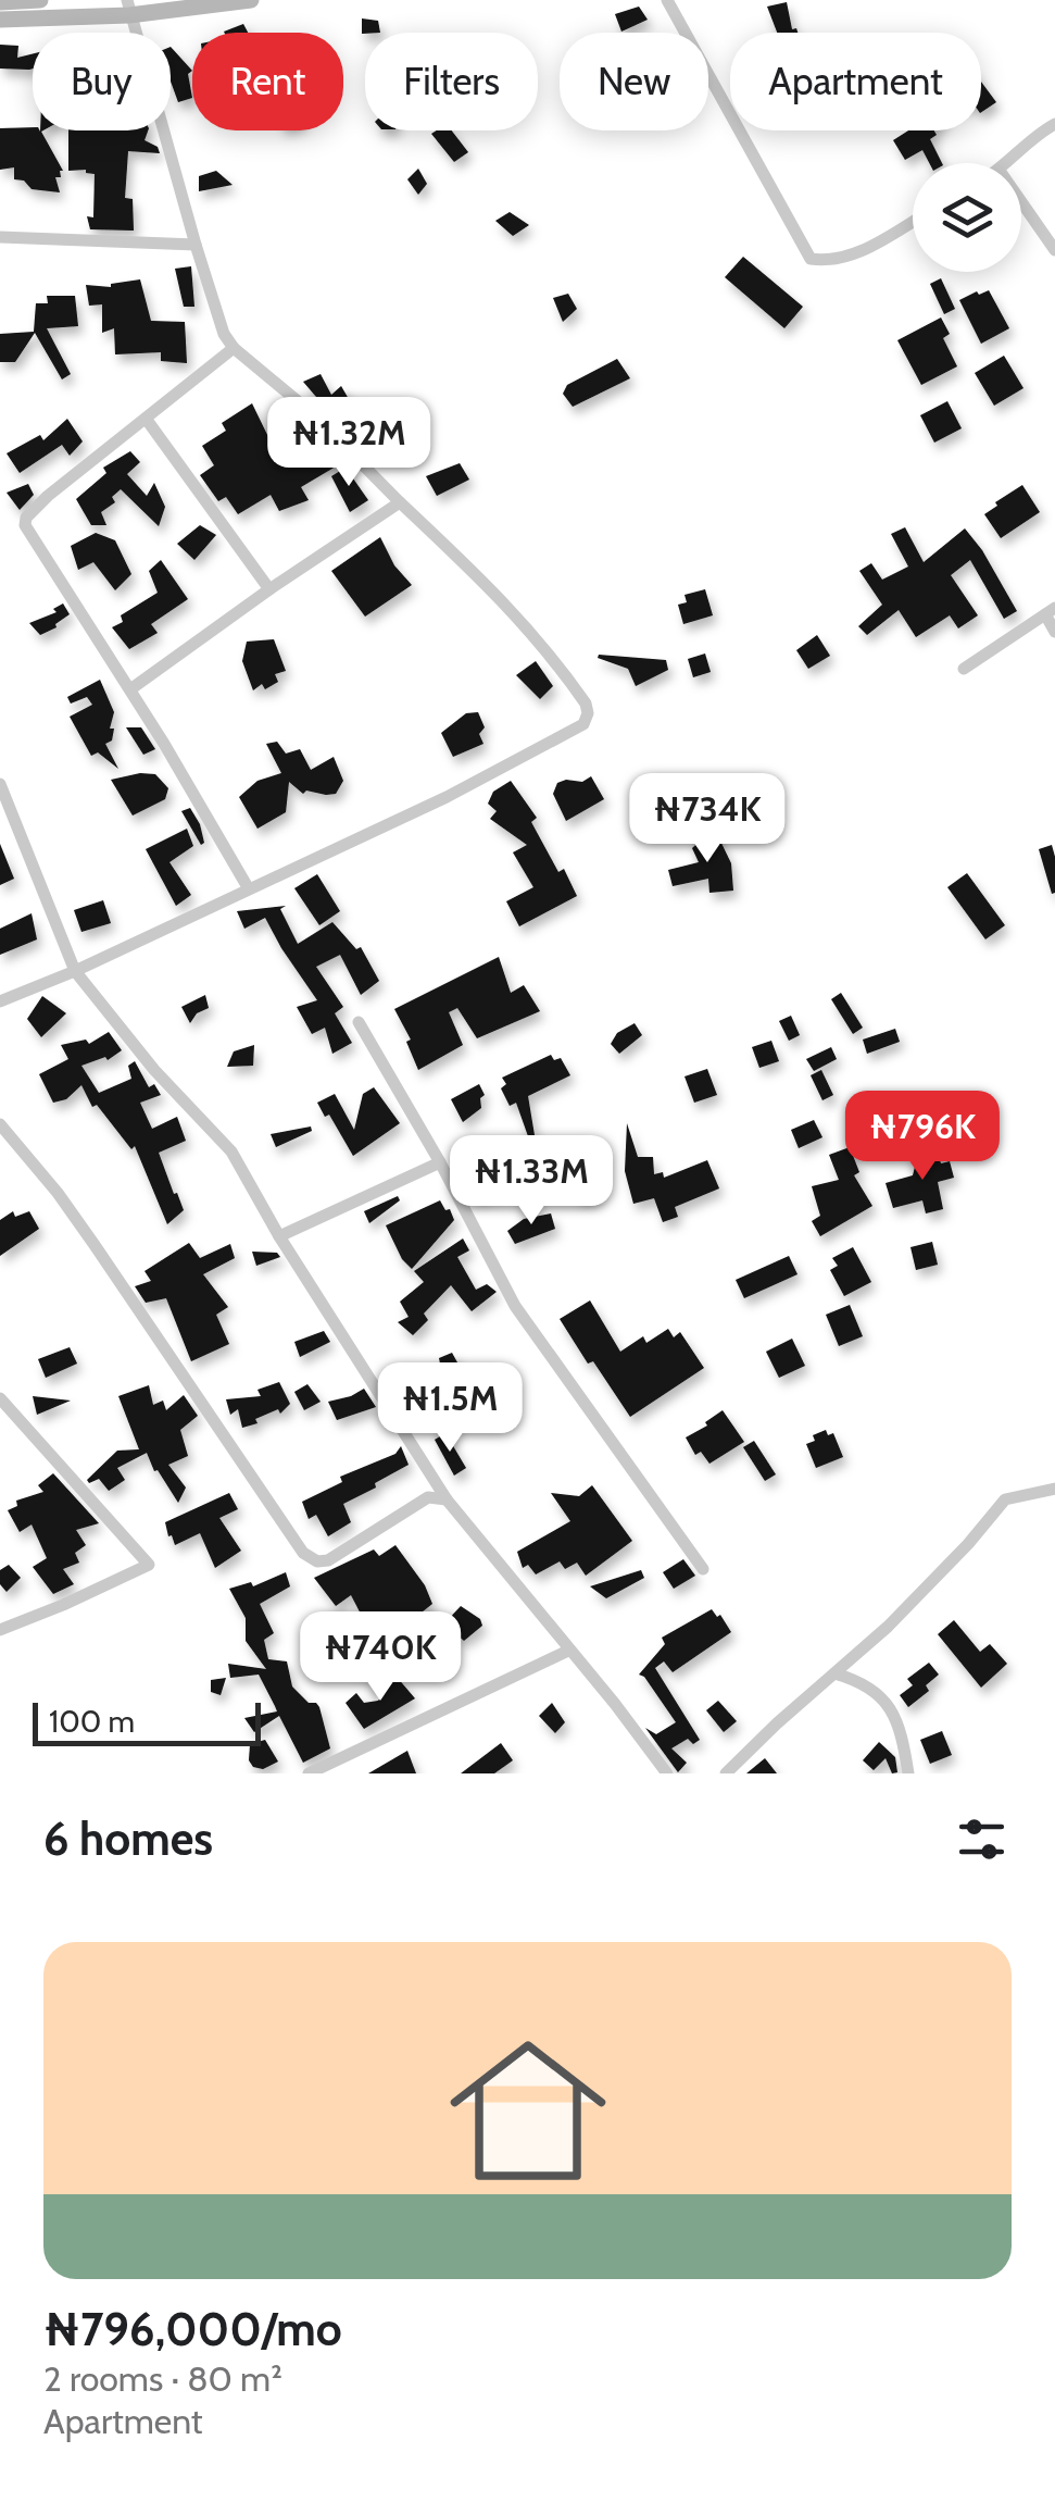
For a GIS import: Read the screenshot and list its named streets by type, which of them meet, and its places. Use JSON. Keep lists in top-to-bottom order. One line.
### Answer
{"scale_bar":"100 m","page":{"chip":["Buy","Rent","Filters","New","Apartment"],"price":["₦1.32M","₦734K","₦796K","₦1.33M","₦1.5M","₦740K"],"scale":"100 m","heading":"6 homes","list":[{"name":"₦796,000/mo","note":"2 rooms · 80 m² · Apartment"}]}}
